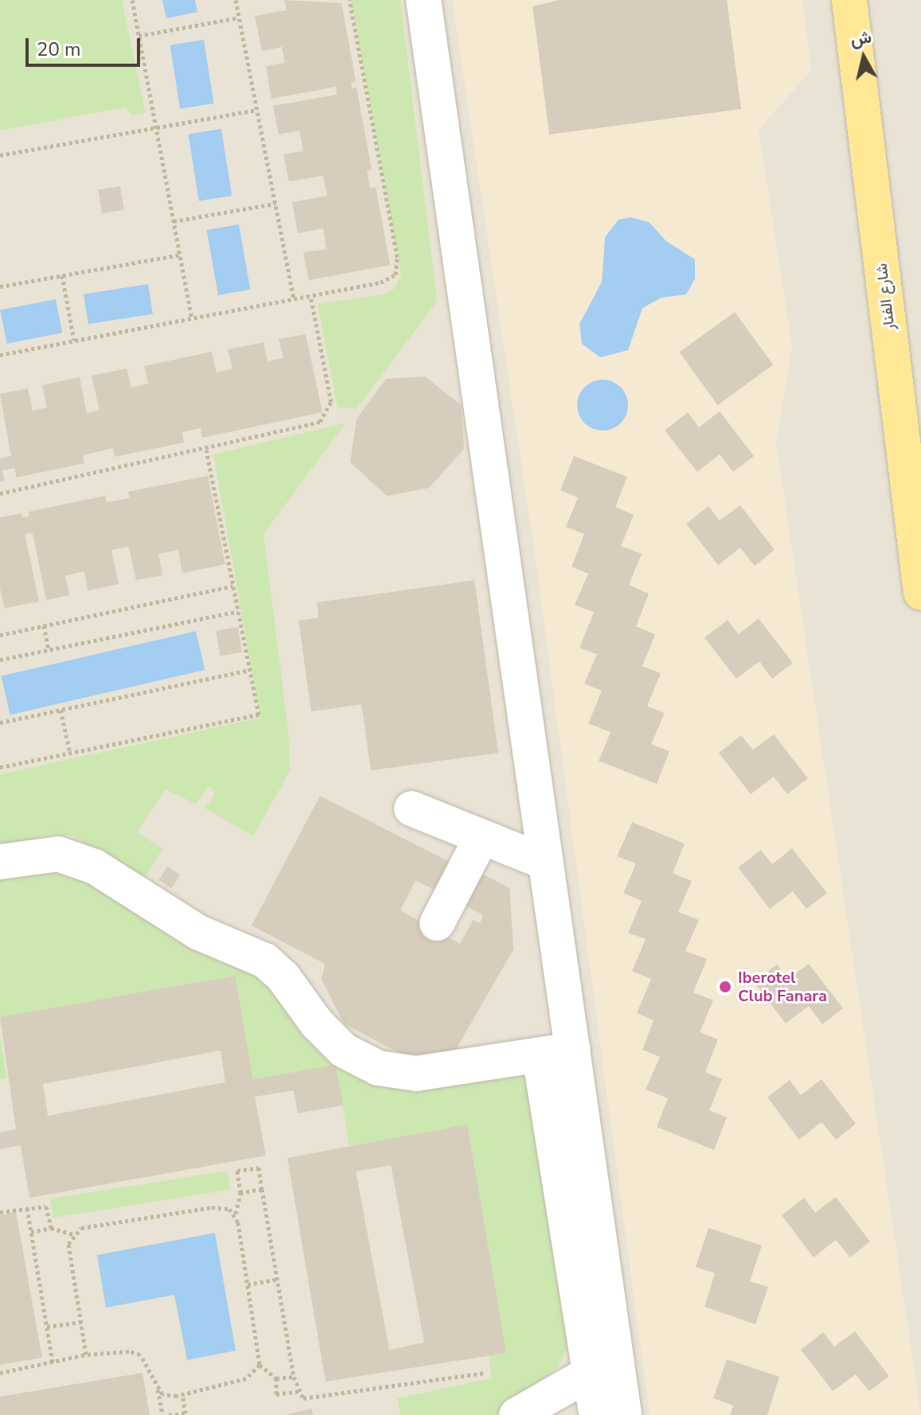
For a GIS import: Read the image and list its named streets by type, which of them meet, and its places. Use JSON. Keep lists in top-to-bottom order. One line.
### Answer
{"streets":{"main road":["شارع الفنار"]},"places":["Iberotel Club Fanara"],"scale_bar":"20 m","north":"top"}
